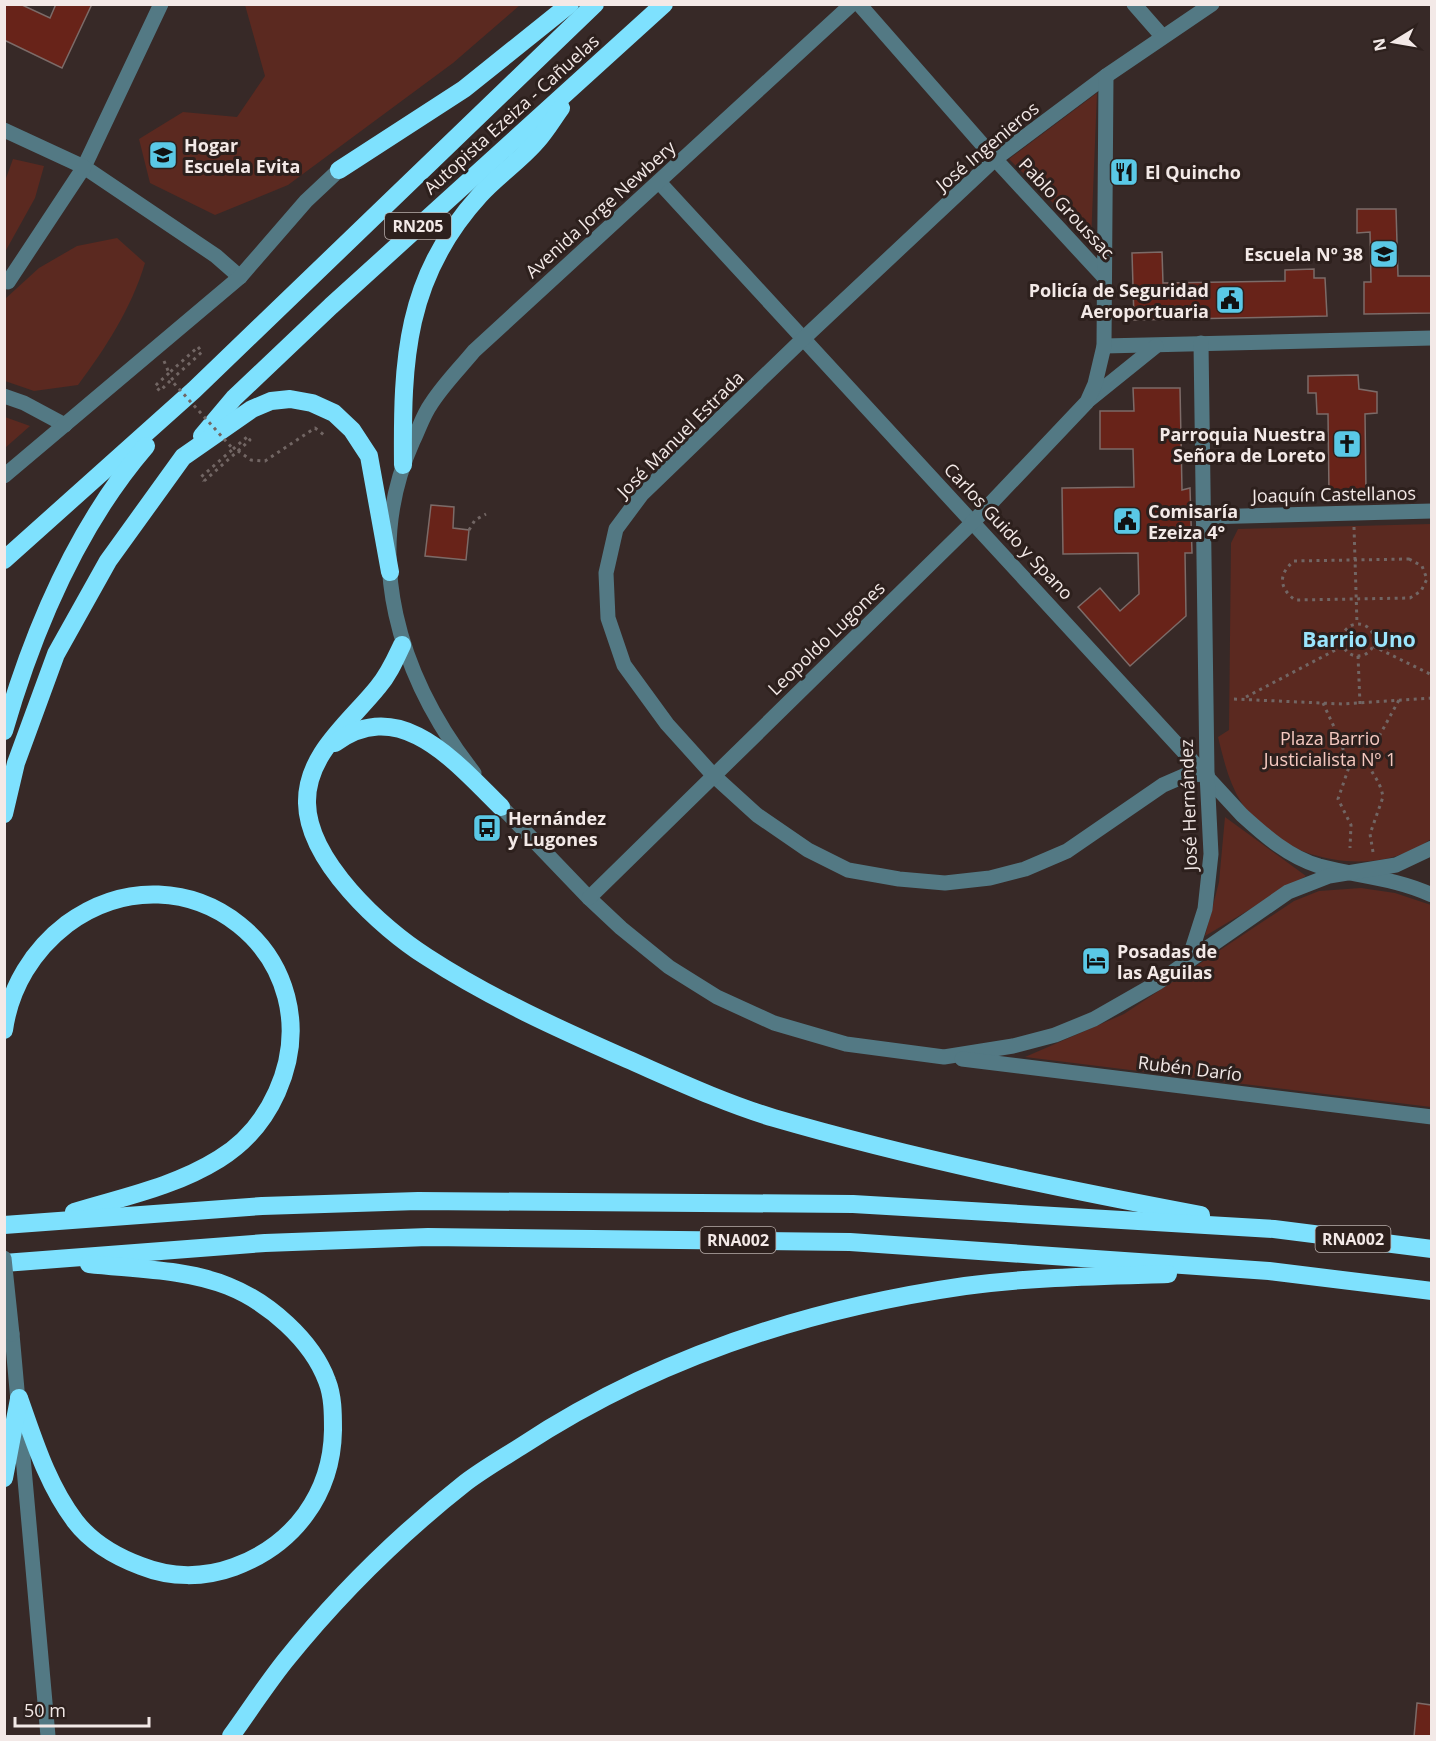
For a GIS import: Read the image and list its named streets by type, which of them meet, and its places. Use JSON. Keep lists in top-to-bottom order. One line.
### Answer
{"streets":{"highway":["Autopista Ezeiza - Cañuelas","RN205","RNA002"],"street":["José Ingenieros","Pablo Groussac","Avenida Jorge Newbery","José Manuel Estrada","Joaquín Castellanos","Carlos Guido y Spano","Leopoldo Lugones","José Hernández","Rubén Darío"]},"crossings":[["José Ingenieros","Pablo Groussac"],["José Ingenieros","José Manuel Estrada"],["José Ingenieros","Carlos Guido y Spano"],["José Ingenieros","Leopoldo Lugones"],["Pablo Groussac","Leopoldo Lugones"],["Avenida Jorge Newbery","Carlos Guido y Spano"],["José Manuel Estrada","Carlos Guido y Spano"],["José Manuel Estrada","Leopoldo Lugones"],["José Manuel Estrada","José Hernández"],["Joaquín Castellanos","José Hernández"],["Carlos Guido y Spano","Leopoldo Lugones"],["Carlos Guido y Spano","José Hernández"]],"districts":["Barrio Uno"],"parks":["Plaza Barrio Justicialista Nº 1"],"places":{"school or university":["Hogar Escuela Evita","Escuela Nº 38"],"restaurant":["El Quincho"],"public building":["Policía de Seguridad Aeroportuaria","Comisaría Ezeiza 4°"],"church":["Parroquia Nuestra Señora de Loreto"],"bus stop":["Hernández y Lugones"],"hotel":["Posadas de las Aguilas"]},"scale_bar":"50 m","north":"left"}
